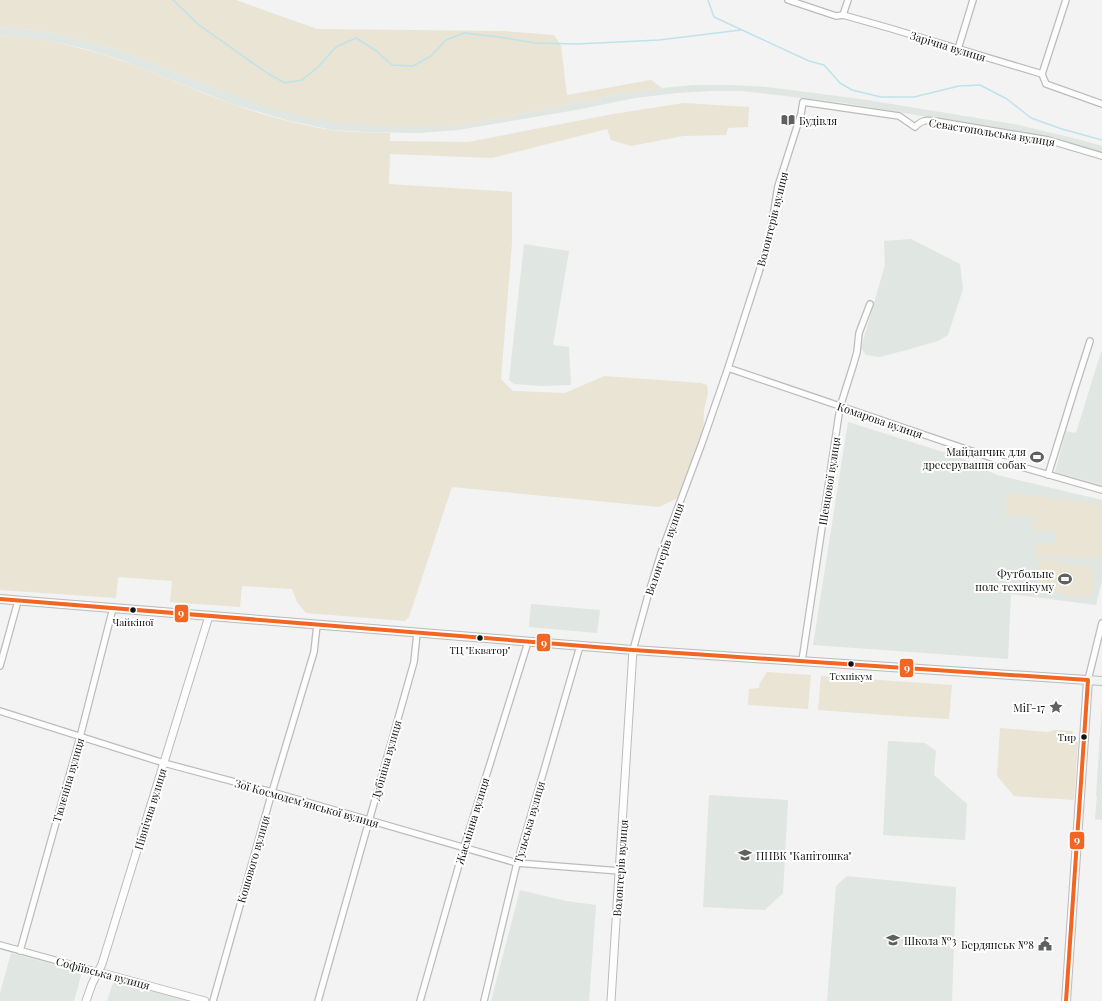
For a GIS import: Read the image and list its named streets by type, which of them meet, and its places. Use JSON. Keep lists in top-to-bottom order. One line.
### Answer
{"streets":{"street":["Зарічна вулиця","Севастопольська вулиця","Волонтерів вулиця","Комарова вулиця","Шевцової вулиця","Дубініна вулиця","Тюлєніна вулиця","Зої Космодем’янської вулиця","Північна вулиця","Жасмінна вулиця","Тульська вулиця","Кошового вулиця","Софіївська вулиця"]},"crossings":[["Севастопольська вулиця","Волонтерів вулиця"],["Волонтерів вулиця","Комарова вулиця"],["Волонтерів вулиця","Зої Космодем’янської вулиця"],["Комарова вулиця","Шевцової вулиця"],["Дубініна вулиця","Зої Космодем’янської вулиця"],["Тюлєніна вулиця","Зої Космодем’янської вулиця"],["Тюлєніна вулиця","Софіївська вулиця"],["Зої Космодем’янської вулиця","Північна вулиця"],["Зої Космодем’янської вулиця","Жасмінна вулиця"],["Зої Космодем’янської вулиця","Тульська вулиця"],["Зої Космодем’янської вулиця","Кошового вулиця"],["Північна вулиця","Софіївська вулиця"]],"places":{"library":["Будівля"],"sports":["Майданчик для дресерування собак","Футбольне поле технікуму"],"other":["Чайкіної","ТЦ \"Екватор\"","Технікум","Тир"],"place":["МіГ-17"],"school or university":["ПНВК \"Капітошка\"","Школа №3"],"public building":["Бердянськ №8"]},"lines":["transit line 9"]}
